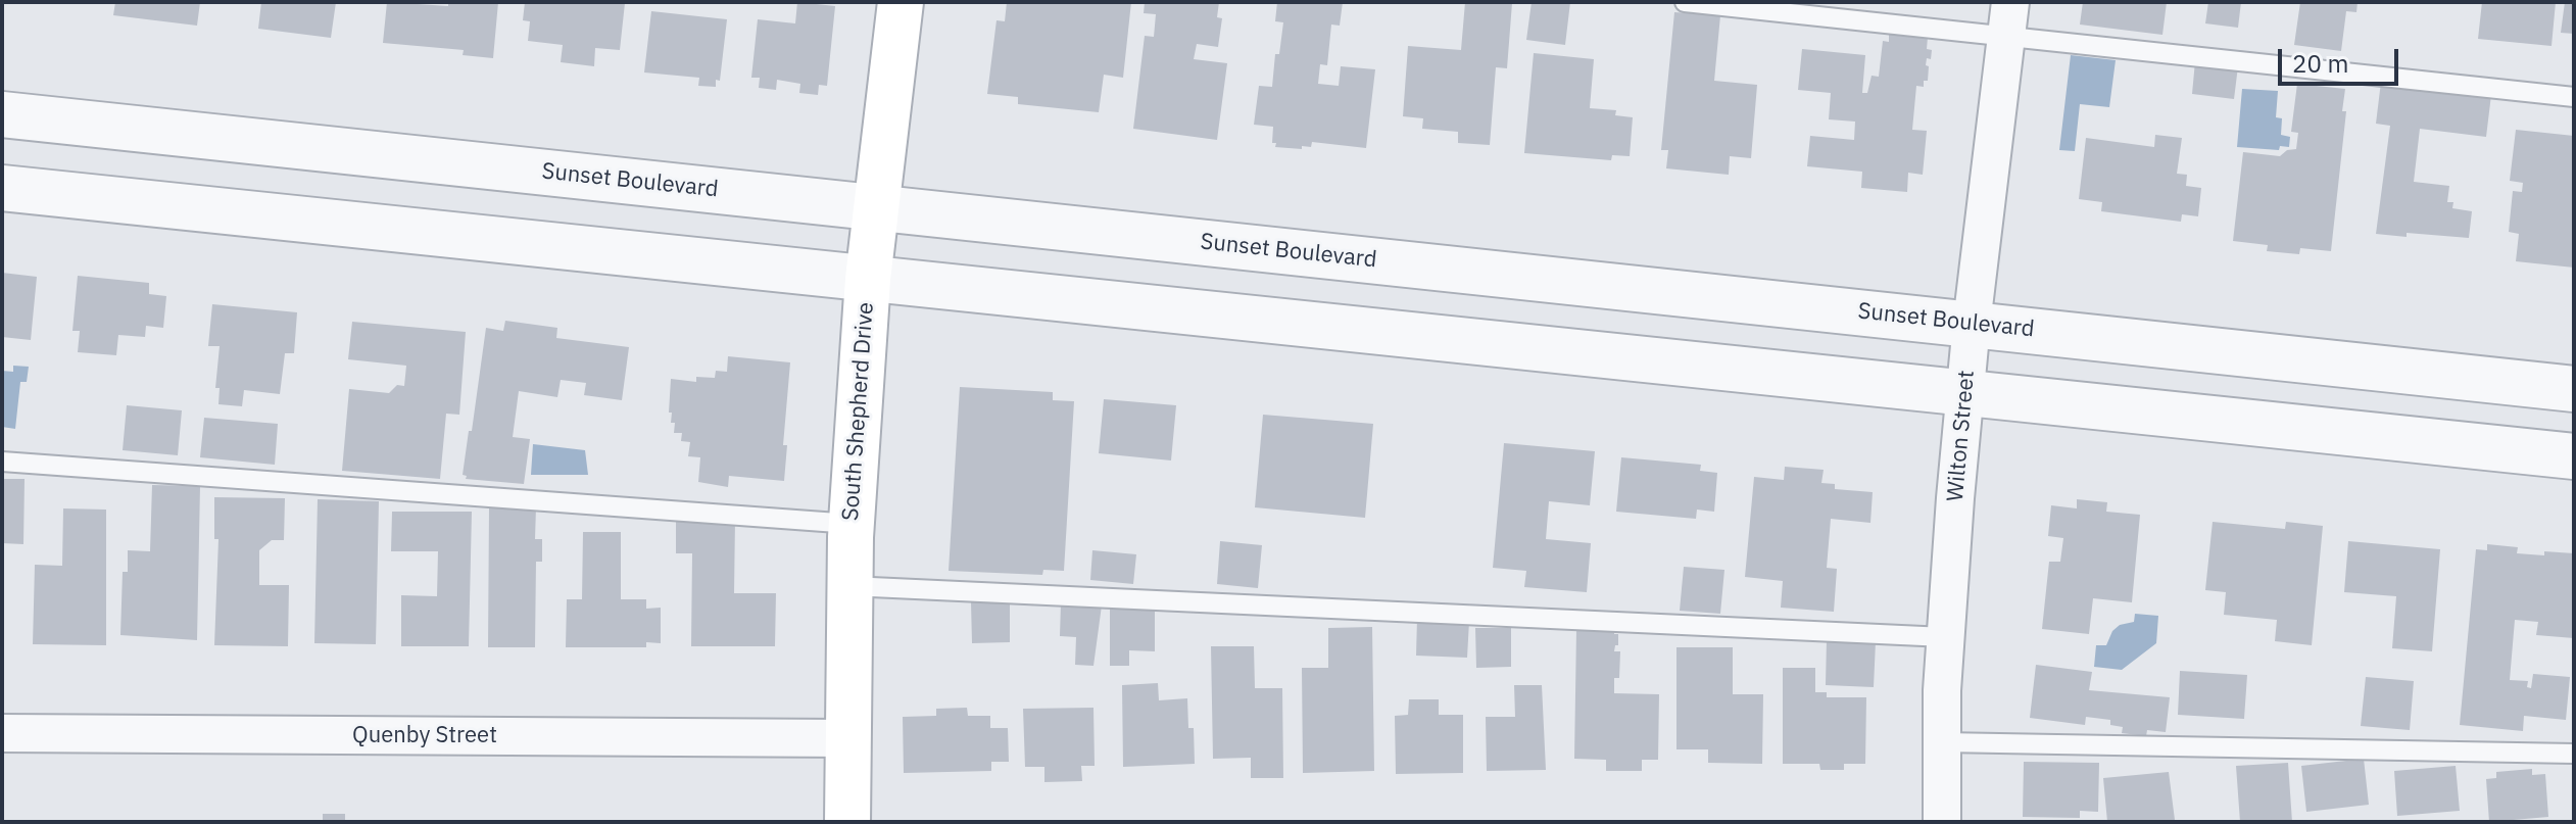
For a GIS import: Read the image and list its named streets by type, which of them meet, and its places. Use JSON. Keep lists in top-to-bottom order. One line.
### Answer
{"streets":{"main road":["South Shepherd Drive"],"street":["Sunset Boulevard","Wilton Street","Quenby Street"]},"crossings":[["Sunset Boulevard","South Shepherd Drive"],["Sunset Boulevard","Wilton Street"],["South Shepherd Drive","Quenby Street"]],"scale_bar":"20 m"}
